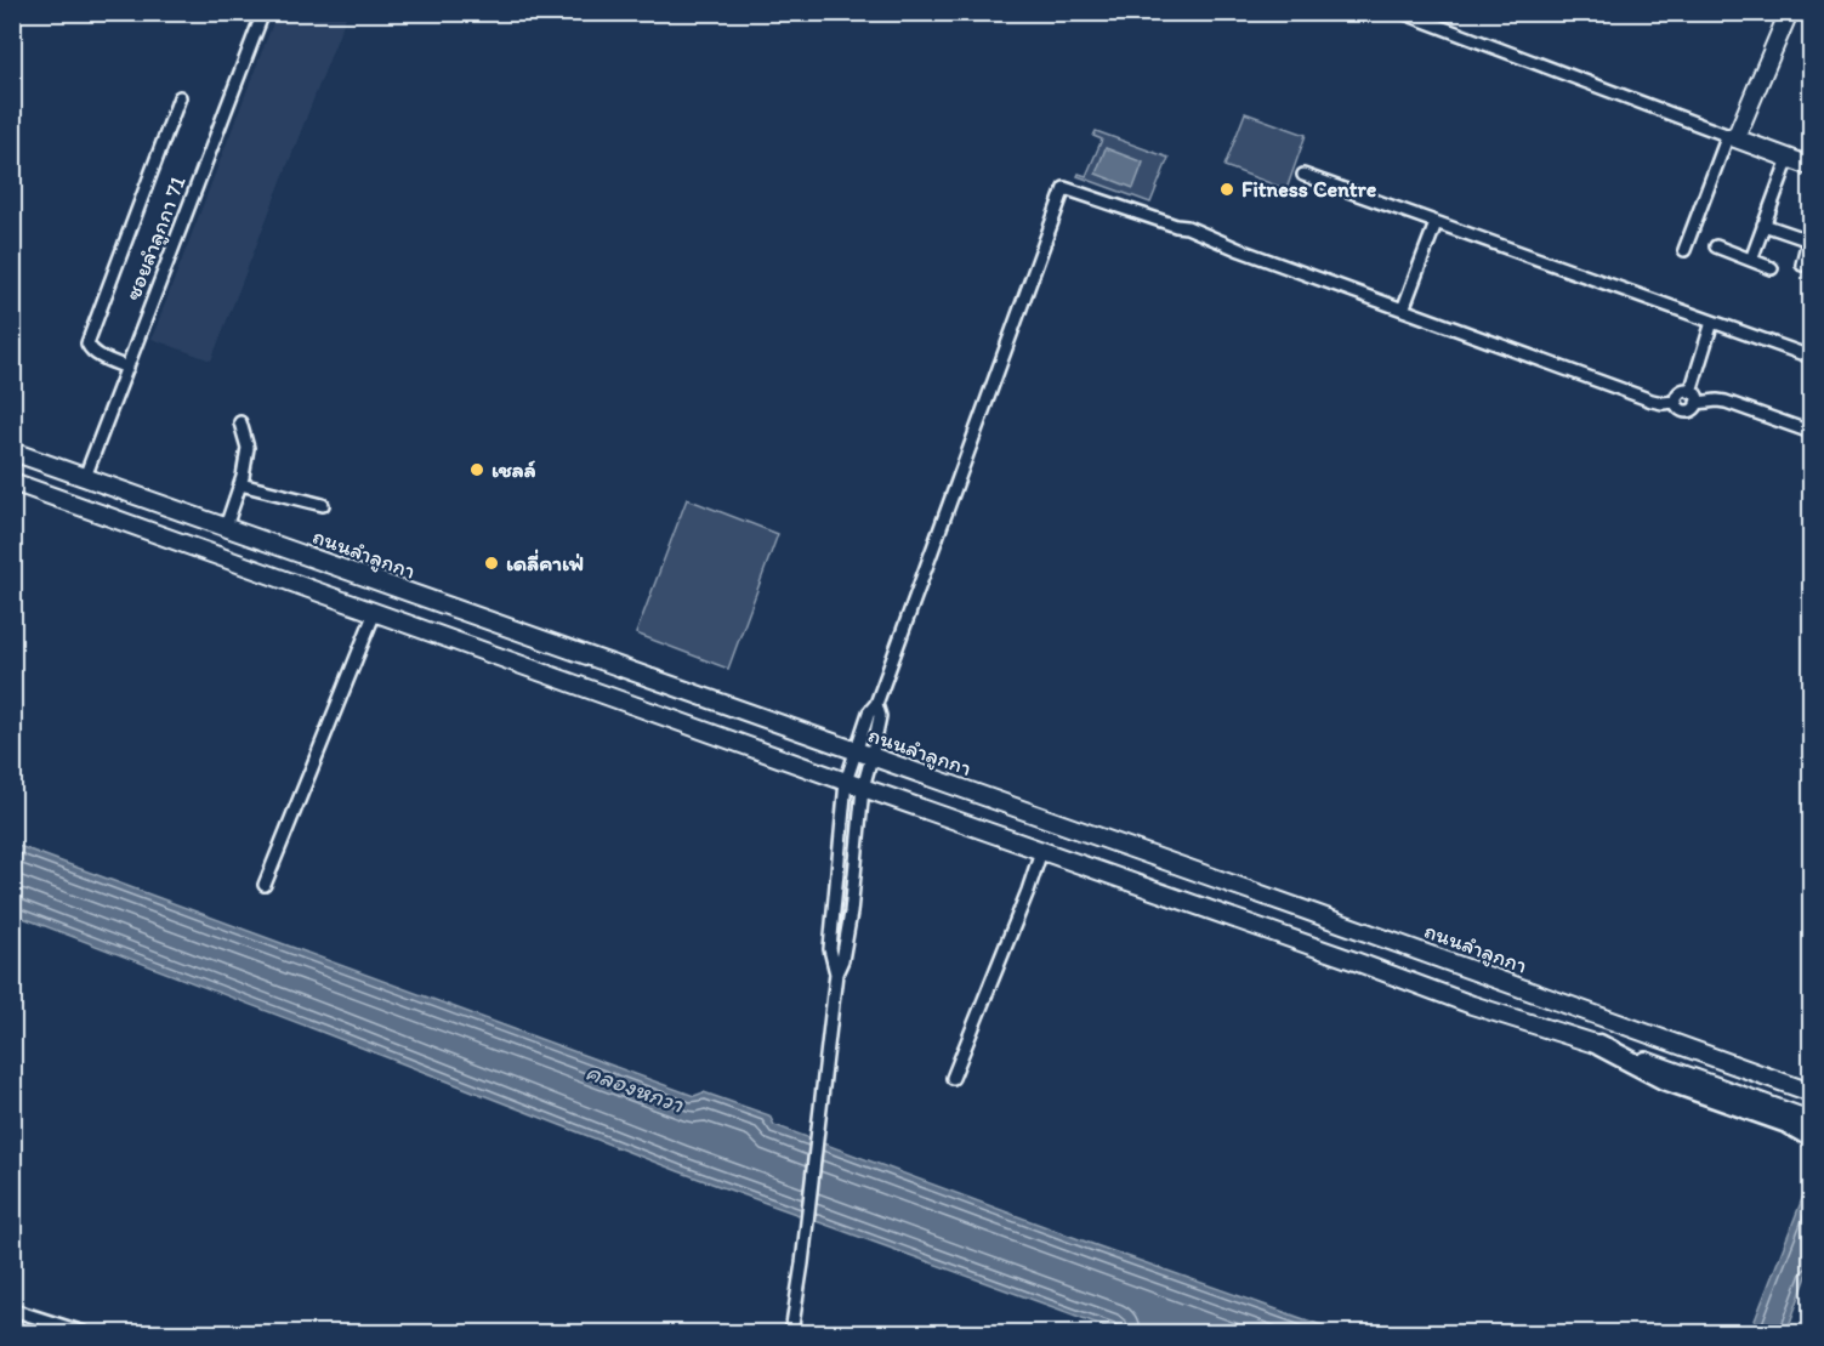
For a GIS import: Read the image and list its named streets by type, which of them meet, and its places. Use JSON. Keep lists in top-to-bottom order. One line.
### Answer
{"streets":{"main road":["ถนนลำลูกกา"],"street":["ซอยลำลูกกา 71"]},"crossings":[["ซอยลำลูกกา 71","ถนนลำลูกกา"]],"water":["คลองหกวา"],"places":["Fitness Centre","เชลล์","เดลี่คาเฟ่"]}
